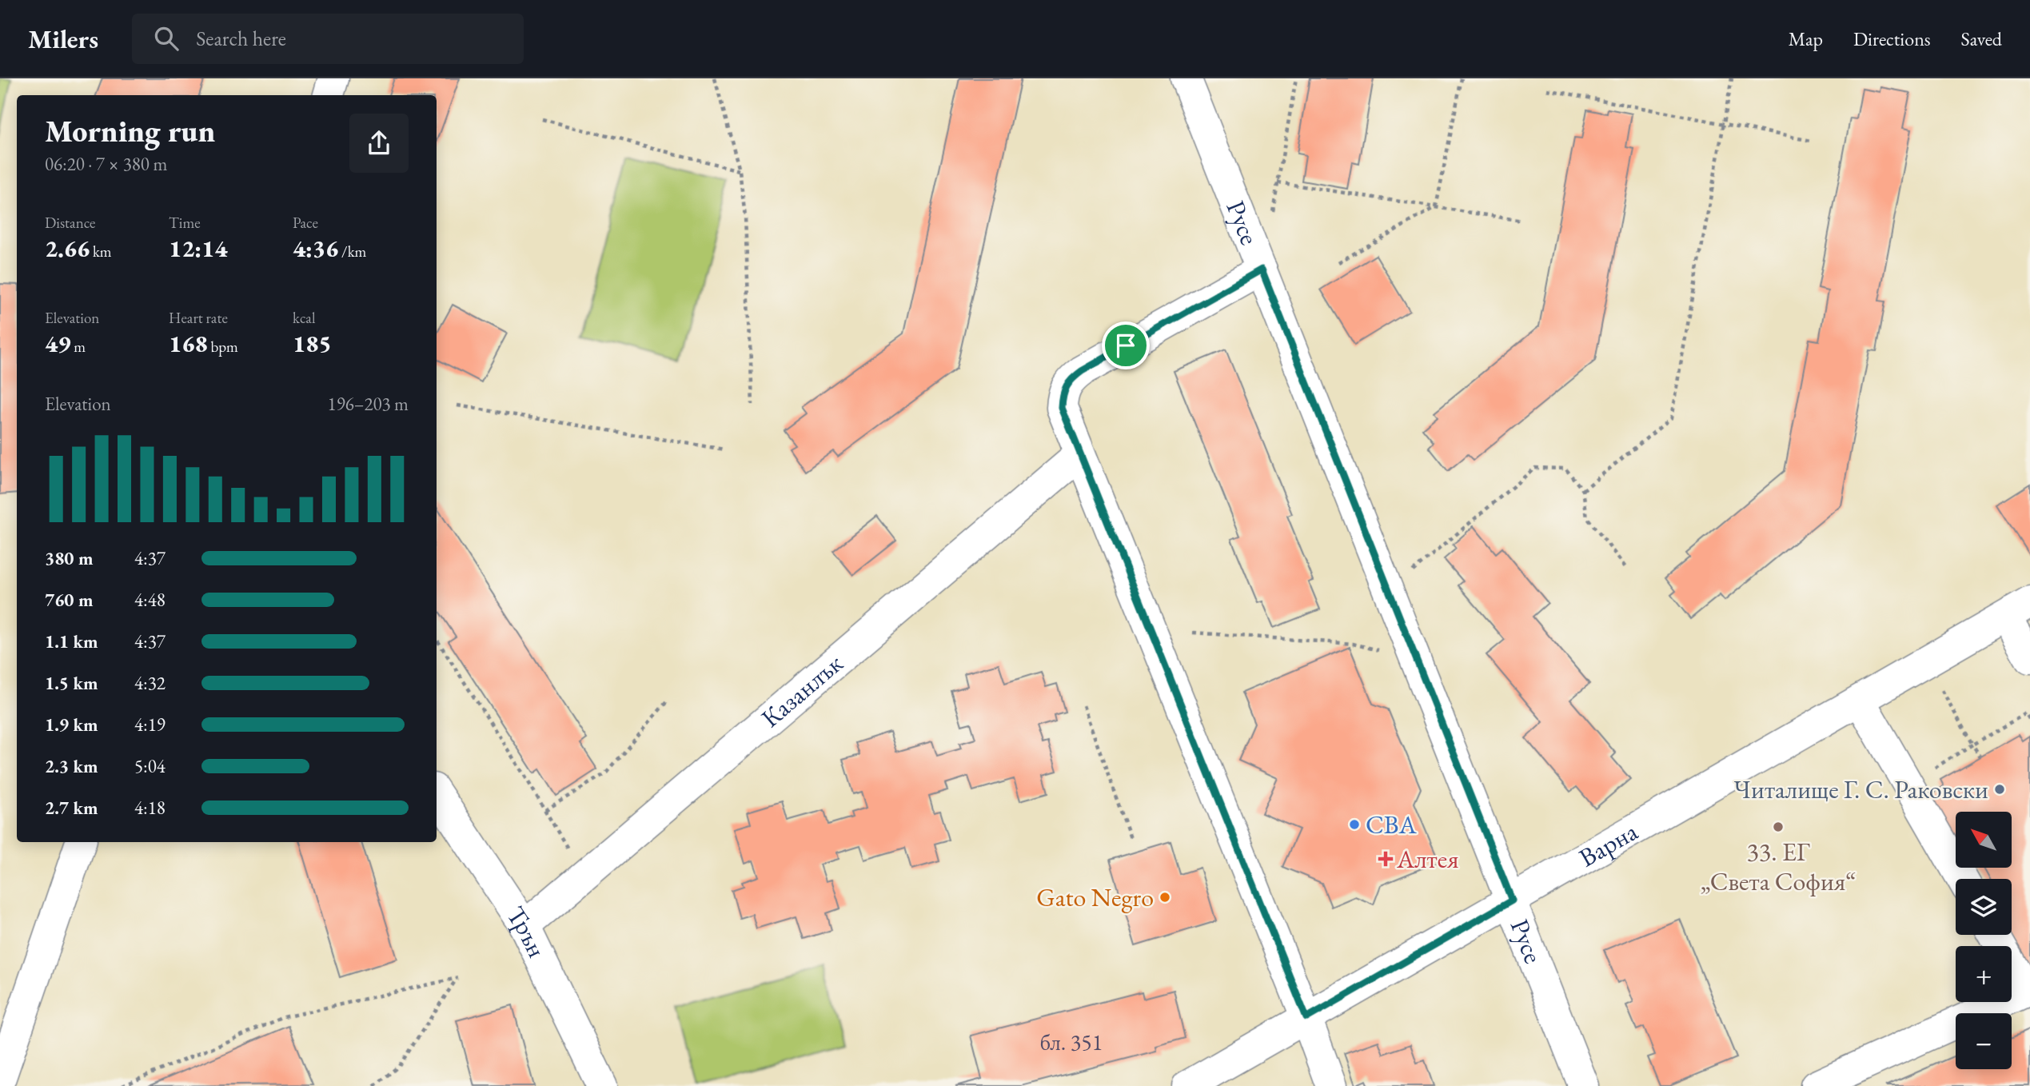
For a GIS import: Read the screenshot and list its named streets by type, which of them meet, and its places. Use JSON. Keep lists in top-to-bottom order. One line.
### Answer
{"streets":{"street":["Русе","Казанлък","Варна","Трън"]},"crossings":[["Русе","Варна"],["Казанлък","Трън"]],"places":{"other":["Читалище Г. С. Раковски","CBA","33. ЕГ „Света София“","Gato Negro"],"health":["Алтея"]},"house_numbers":["бл. 351"],"north":"top left","page":{"header":"Milers","search":"Search here","nav":["Map","Directions","Saved"],"heading":["Morning run","06:20 · 7 × 380 m"],"stats":[["Distance","2.66 km"],["Time","12:14"],["Pace","4:36 /km"],["Elevation","49 m"],["Heart rate","168 bpm"],["kcal","185"]],"chart":["Elevation","196–203 m"],"list":[{"name":"380 m","note":"4:37"},{"name":"760 m","note":"4:48"},{"name":"1.1 km","note":"4:37"},{"name":"1.5 km","note":"4:32"},{"name":"1.9 km","note":"4:19"},{"name":"2.3 km","note":"5:04"},{"name":"2.7 km","note":"4:18"}],"map_buttons":["+","−"]}}
